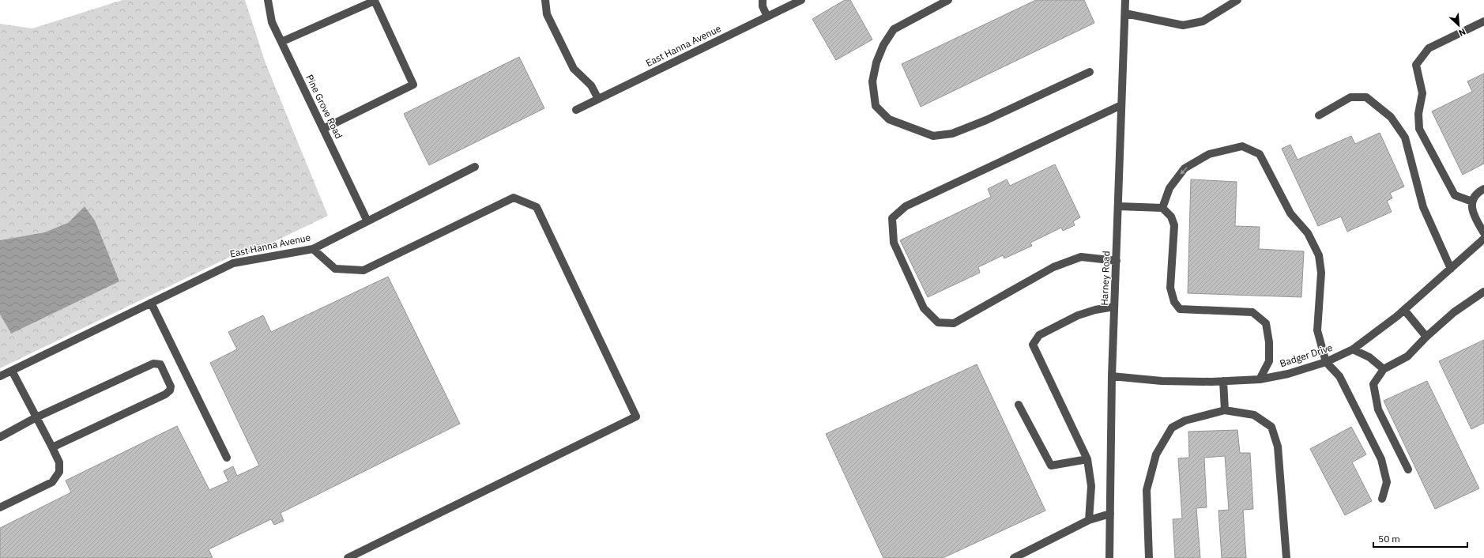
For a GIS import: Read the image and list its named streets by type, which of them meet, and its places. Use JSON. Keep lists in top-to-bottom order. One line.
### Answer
{"streets":{"street":["East Hanna Avenue","Pine Grove Road","Harney Road","Badger Drive"]},"crossings":[["East Hanna Avenue","Pine Grove Road"],["Harney Road","Badger Drive"]],"scale_bar":"50 m","north":"bottom right"}
